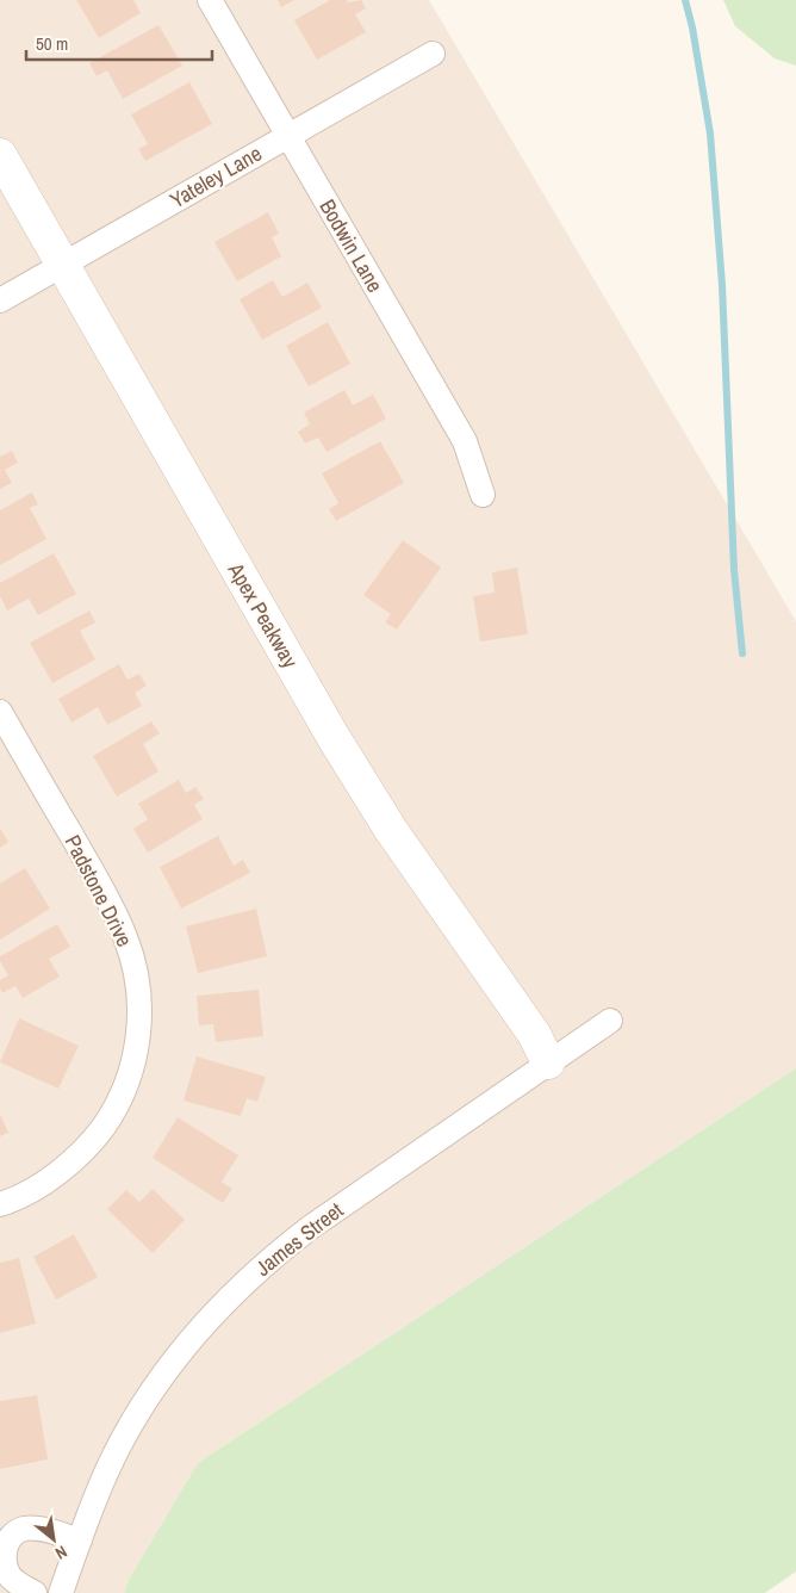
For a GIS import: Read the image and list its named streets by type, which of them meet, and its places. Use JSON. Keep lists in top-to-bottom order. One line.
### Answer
{"streets":{"main road":["Apex Peakway"],"street":["Yateley Lane","Bodwin Lane","Padstone Drive","James Street"]},"crossings":[["Yateley Lane","Bodwin Lane"],["Yateley Lane","Apex Peakway"],["Apex Peakway","James Street"]],"scale_bar":"50 m","north":"bottom right"}
